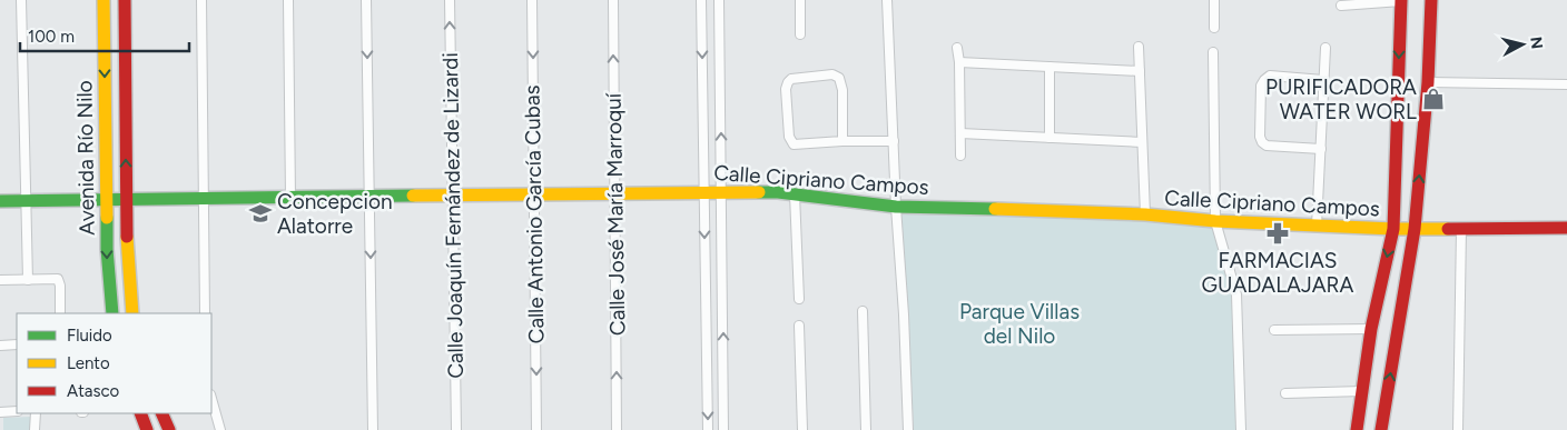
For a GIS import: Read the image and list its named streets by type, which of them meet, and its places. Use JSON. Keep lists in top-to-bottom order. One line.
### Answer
{"streets":{"street":["Avenida Río Nilo","Calle Cipriano Campos","Calle Antonio García Cubas","Calle José María Marroquí","Calle Joaquín Fernández de Lizardi"]},"crossings":[["Avenida Río Nilo","Calle Cipriano Campos"],["Calle Cipriano Campos","Calle Antonio García Cubas"],["Calle Cipriano Campos","Calle José María Marroquí"],["Calle Cipriano Campos","Calle Joaquín Fernández de Lizardi"]],"one_way":["Calle Antonio García Cubas","Calle José María Marroquí","Calle Joaquín Fernández de Lizardi"],"parks":["Parque Villas del Nilo"],"places":{"shop":["PURIFICADORA WATER WORL"],"school or university":["Concepcion Alatorre"],"pharmacy":["FARMACIAS GUADALAJARA"]},"legend":["Fluido","Lento","Atasco"],"scale_bar":"100 m","north":"right"}
